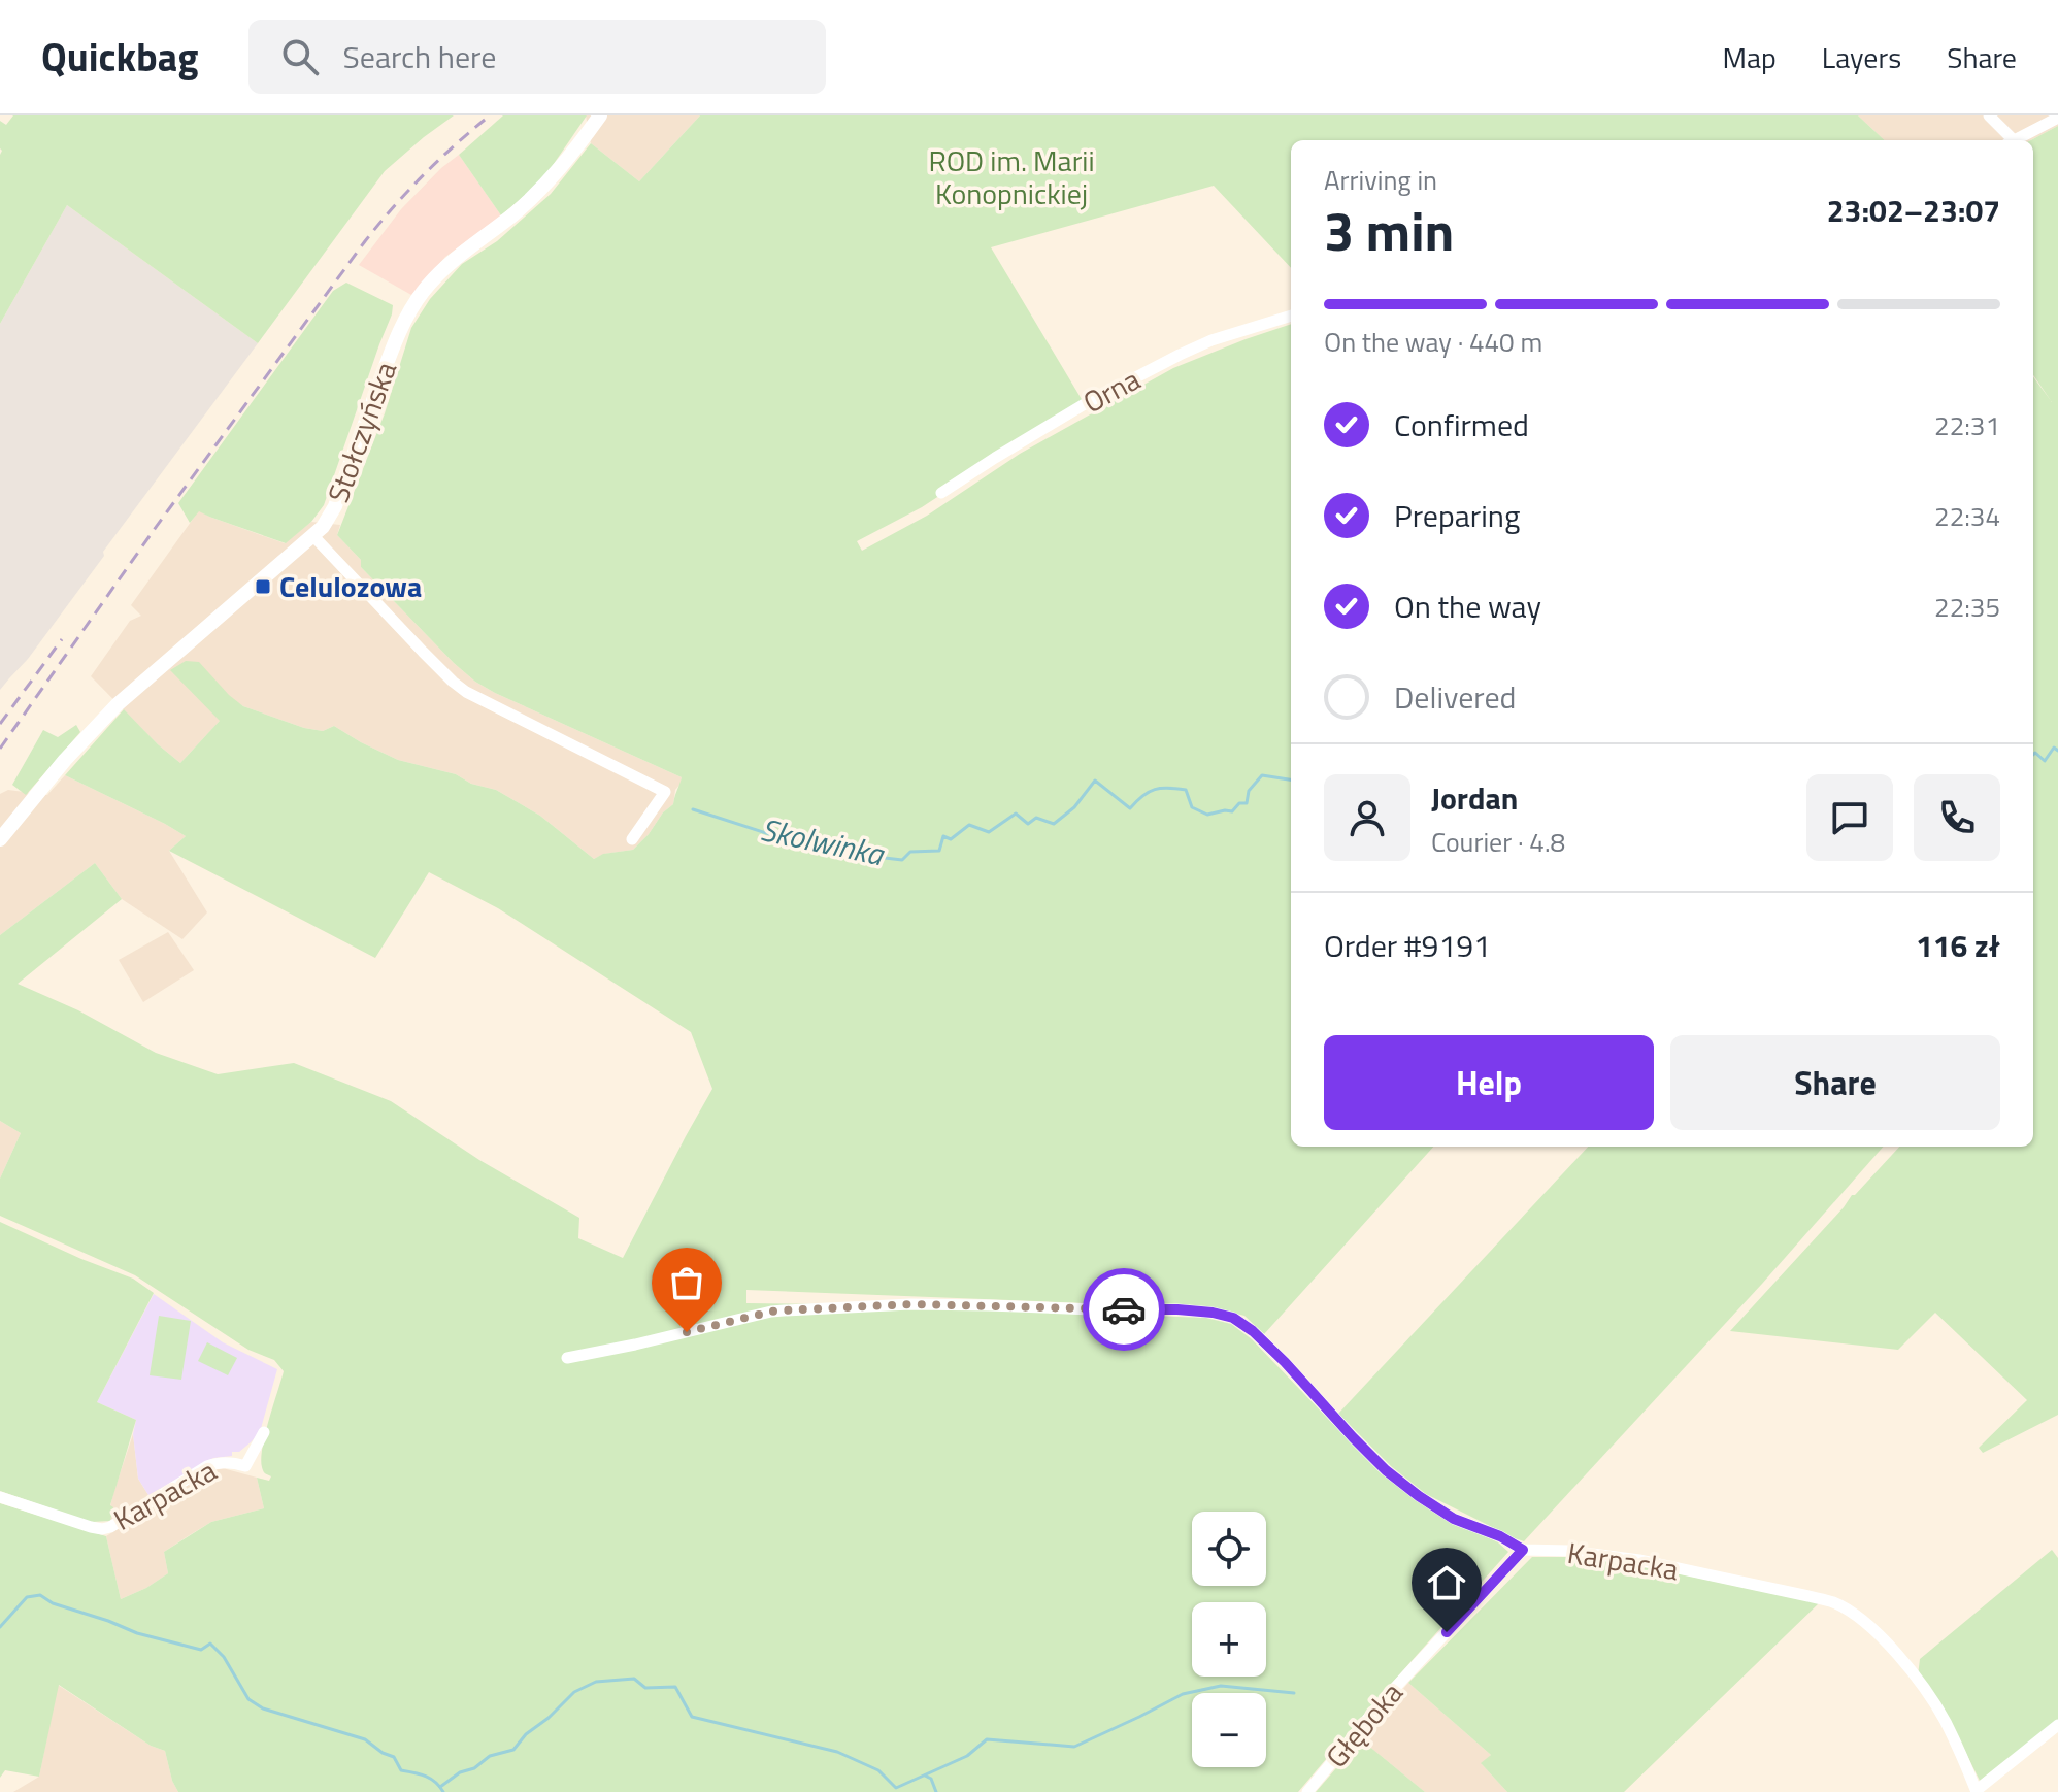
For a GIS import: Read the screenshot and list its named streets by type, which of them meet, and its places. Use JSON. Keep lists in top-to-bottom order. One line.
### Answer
{"streets":{"street":["Orna","Stołczyńska","Karpacka","Głęboka"]},"crossings":[["Karpacka","Głęboka"]],"water":["Skolwinka"],"parks":["ROD im. Marii Konopnickiej"],"places":{"transit":["Celulozowa"]},"page":{"header":"Quickbag","search":"Search here","nav":["Map","Layers","Share"],"heading":["3 min","Arriving in","23:02–23:07"],"panel":["Jordan","Courier · 4.8","Order #9191","116 zł"],"bar":"On the way · 440 m","list":[["Confirmed","22:31"],["Preparing","22:34"],["On the way","22:35"],"Delivered"],"buttons":["Help","Share"],"map_buttons":["+","−"]}}
